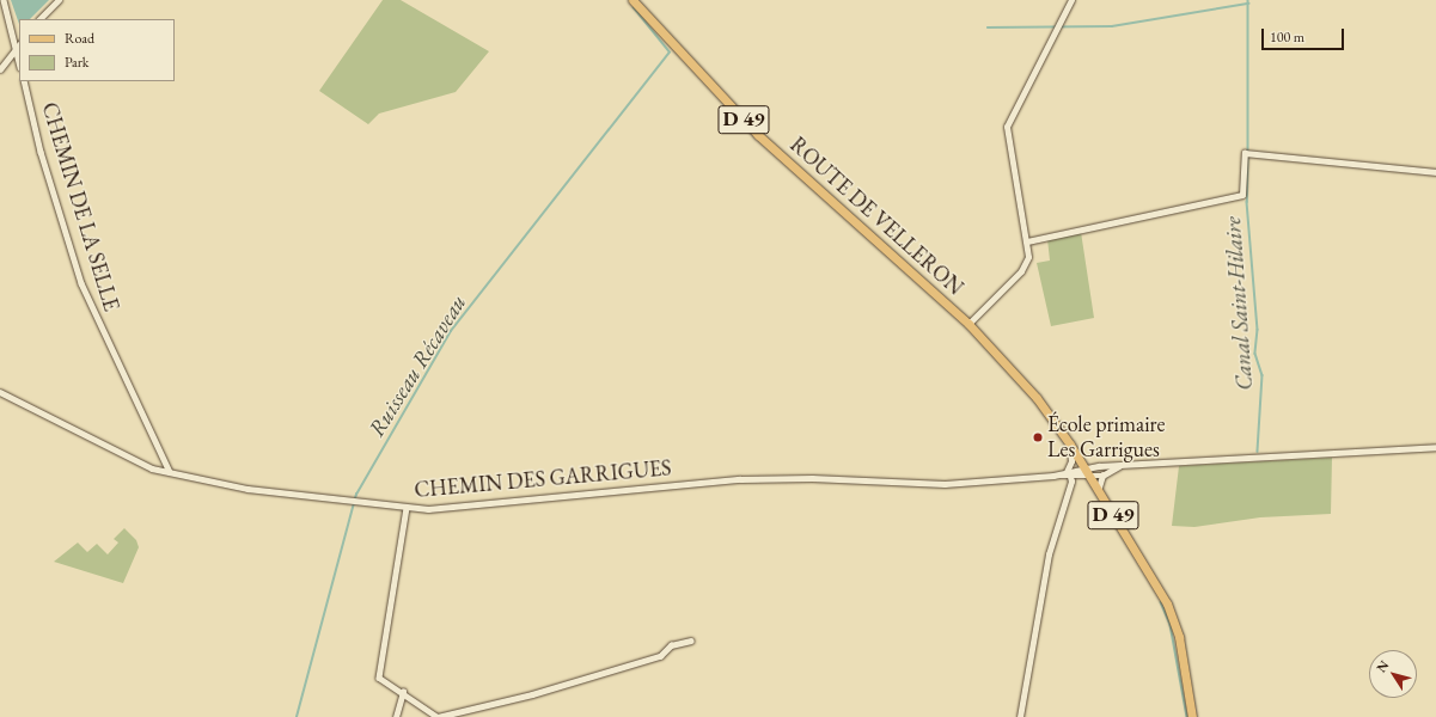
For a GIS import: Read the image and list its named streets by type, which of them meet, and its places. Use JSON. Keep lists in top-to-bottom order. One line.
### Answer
{"streets":{"main road":["D 49","ROUTE DE VELLERON"],"street":["CHEMIN DE LA SELLE","CHEMIN DES GARRIGUES"]},"crossings":[["D 49","ROUTE DE VELLERON"],["D 49","CHEMIN DES GARRIGUES"],["CHEMIN DE LA SELLE","CHEMIN DES GARRIGUES"]],"water":["Canal Saint-Hilaire","Ruisseau Récaveau"],"places":["École primaire Les Garrigues"],"legend":["Road","Park"],"scale_bar":"100 m","north":"top left"}
